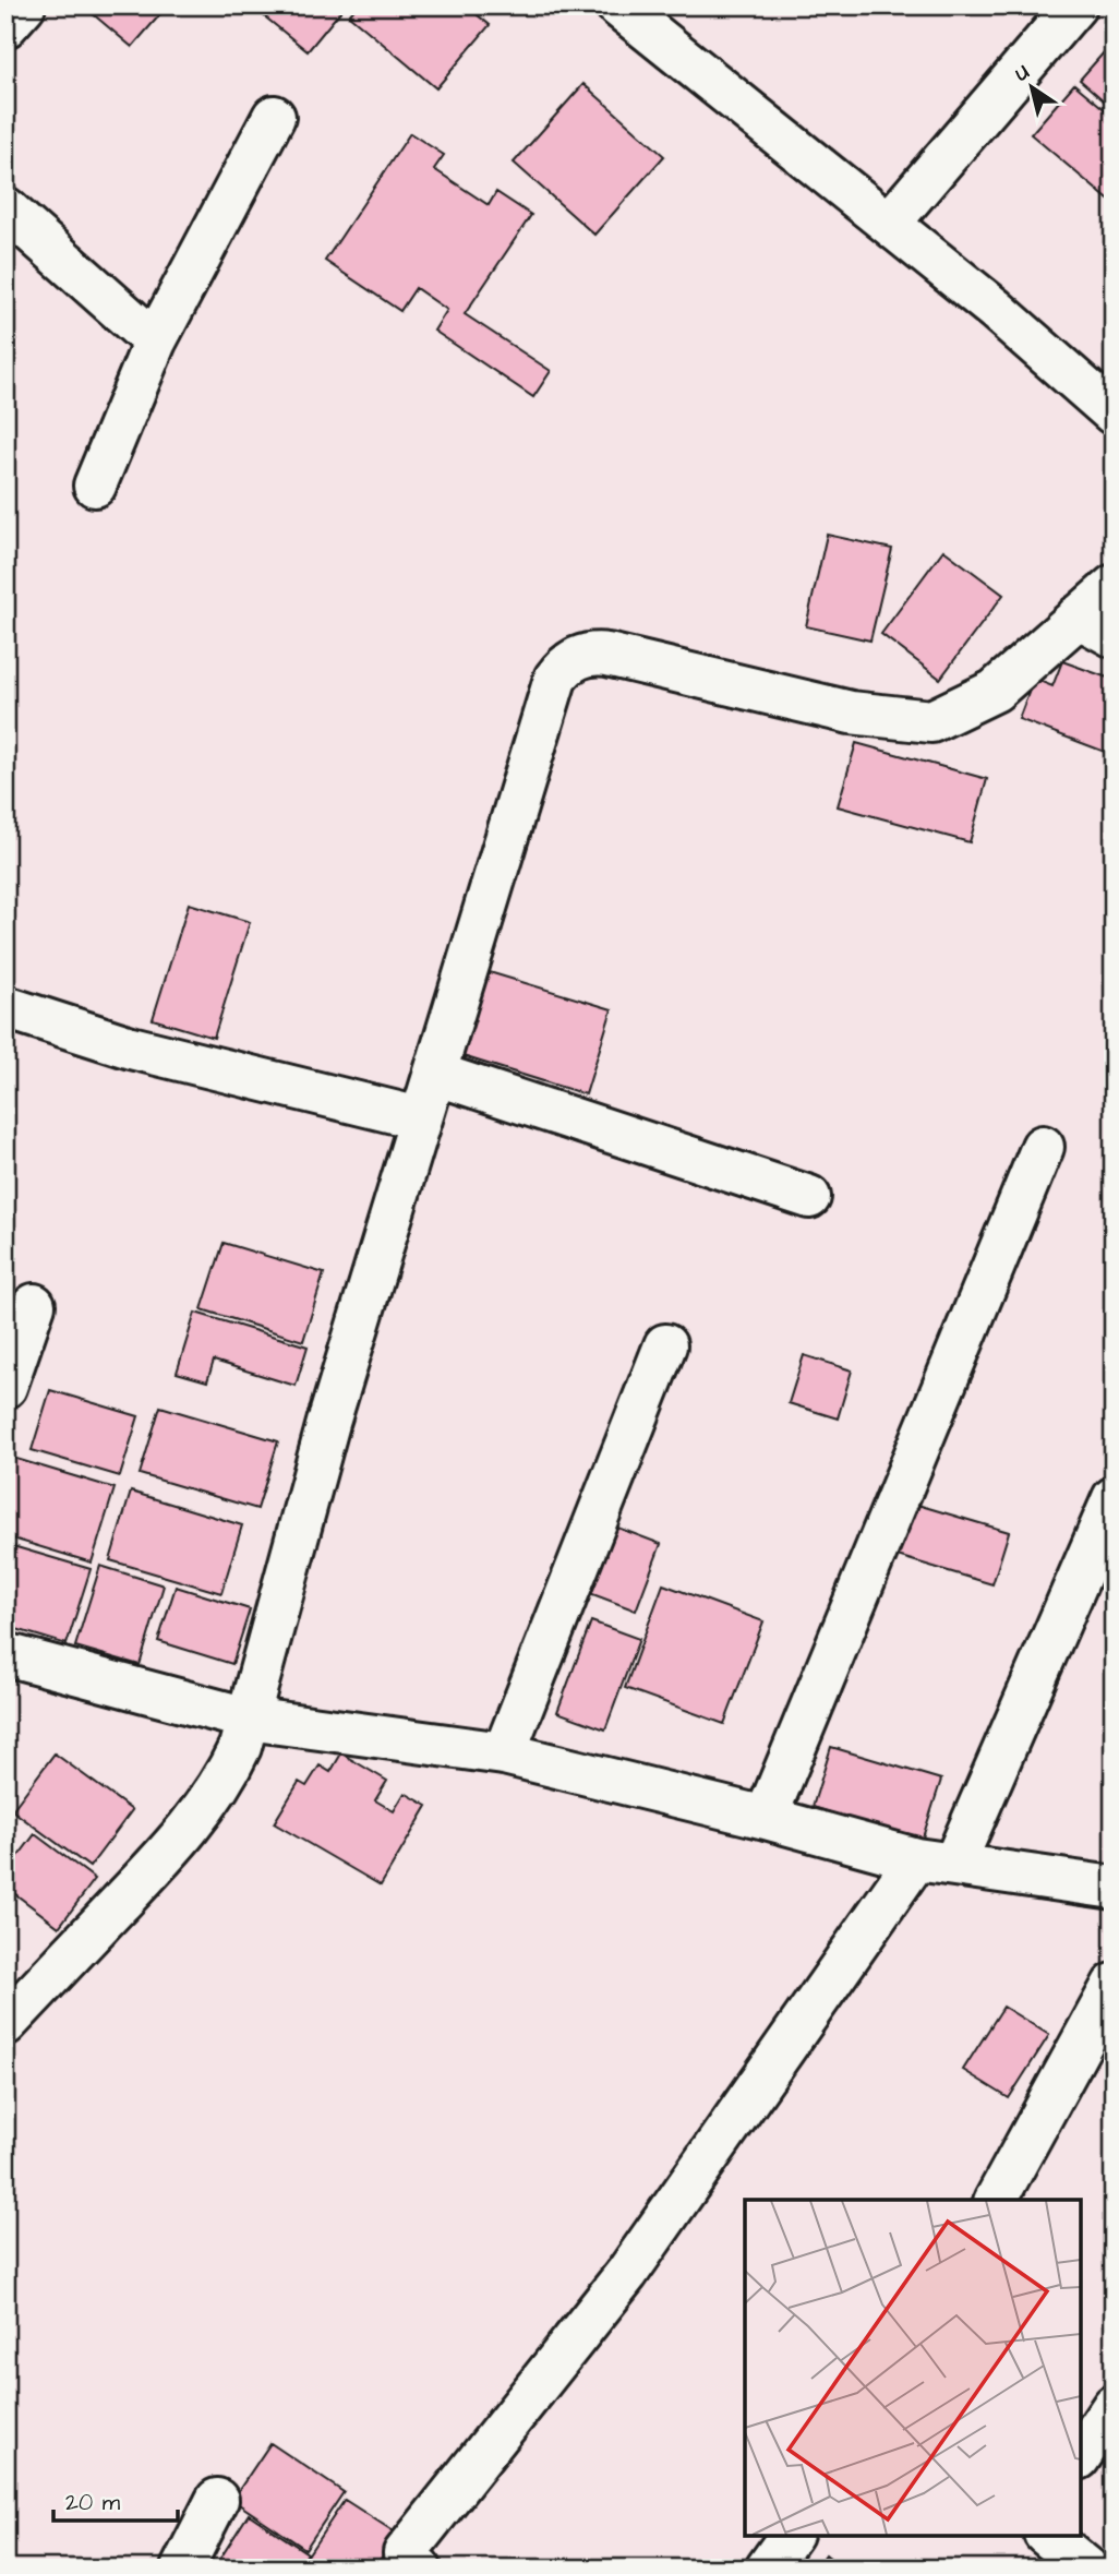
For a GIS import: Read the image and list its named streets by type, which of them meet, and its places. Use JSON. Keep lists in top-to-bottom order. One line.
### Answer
{"scale_bar":"20 m","north":"top left"}
